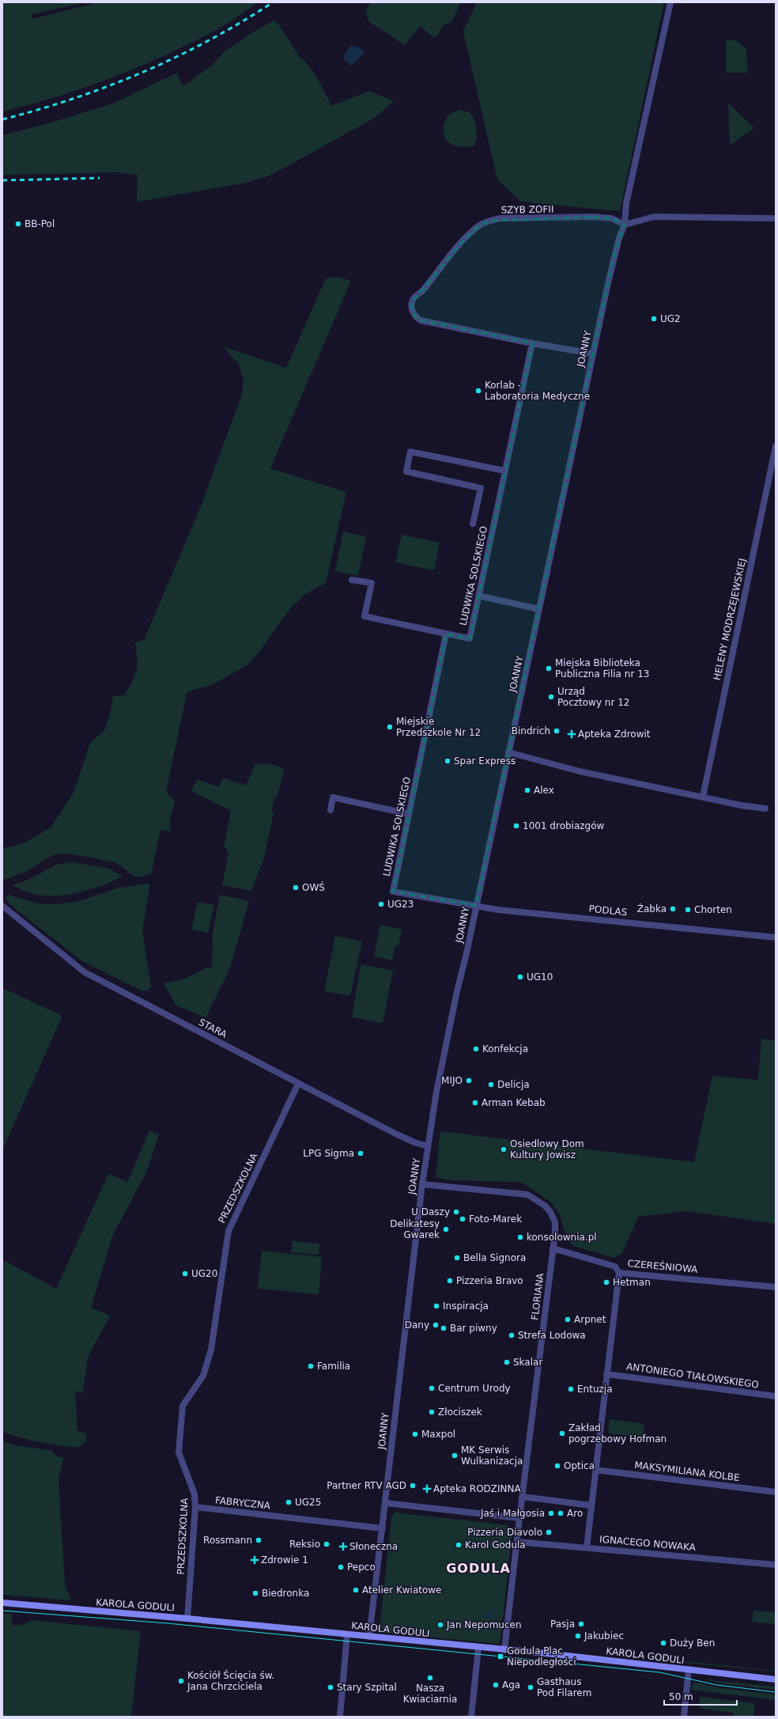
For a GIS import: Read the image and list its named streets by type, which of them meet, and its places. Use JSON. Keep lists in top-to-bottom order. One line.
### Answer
{"streets":{"main road":["KAROLA GODULI"],"street":["SZYB ZOFII","JOANNY","LUDWIKA SOLSKIEGO","HELENY MODRZEJEWSKIEJ","PODLAS","STARA","PRZEDSZKOLNA","CZEREŚNIOWA","FLORIANA","ANTONIEGO TIAŁOWSKIEGO","MAKSYMILIANA KOLBE","FABRYCZNA","IGNACEGO NOWAKA"]},"crossings":[["SZYB ZOFII","JOANNY"],["SZYB ZOFII","LUDWIKA SOLSKIEGO"],["JOANNY","LUDWIKA SOLSKIEGO"],["JOANNY","PODLAS"],["JOANNY","STARA"],["JOANNY","FLORIANA"],["JOANNY","FABRYCZNA"],["JOANNY","KAROLA GODULI"],["LUDWIKA SOLSKIEGO","PODLAS"],["STARA","PRZEDSZKOLNA"],["PRZEDSZKOLNA","FABRYCZNA"],["PRZEDSZKOLNA","KAROLA GODULI"],["CZEREŚNIOWA","FLORIANA"],["FLORIANA","IGNACEGO NOWAKA"],["FLORIANA","KAROLA GODULI"]],"districts":["GODULA"],"places":{"other":["BB-Pol","UG2","Korlab - Laboratoria Medyczne","Miejska Biblioteka Publiczna Filia nr 13","Urząd Pocztowy nr 12","Miejskie Przedszkole Nr 12","Bindrich","Spar Express","Alex","1001 drobiazgów","OWŚ","UG23","Żabka","Chorten","UG10","Konfekcja","MIJO","Delicja","Arman Kebab","Osiedlowy Dom Kultury Jowisz","LPG Sigma","U Daszy","Foto-Marek","Delikatesy Gwarek","konsolownia.pl","Bella Signora","UG20","Pizzeria Bravo","Hetman","Inspiracja","Arpnet","Dany","Bar piwny","Strefa Lodowa","Skalar","Familia","Centrum Urody","Entuzja","Złociszek","Zakład pogrzebowy Hofman","Maxpol","MK Serwis Wulkanizacja","Optica","Partner RTV AGD","UG25","Jaś i Małgosia","Aro","Pizzeria Diavolo","Rossmann","Reksio","Karol Godula","Pepco","Atelier Kwiatowe","Biedronka","Pasja","Jan Nepomucen","Jakubiec","Duży Ben","Nasza Kwiaciarnia","Kościół Ścięcia św. Jana Chrzciciela","Aga","Stary Szpital","Gasthaus Pod Filarem"],"health":["Apteka Zdrowit","Apteka RODZINNA","Słoneczna","Zdrowie 1"],"transit":["Godula Plac Niepodległości"]},"scale_bar":"50 m"}
